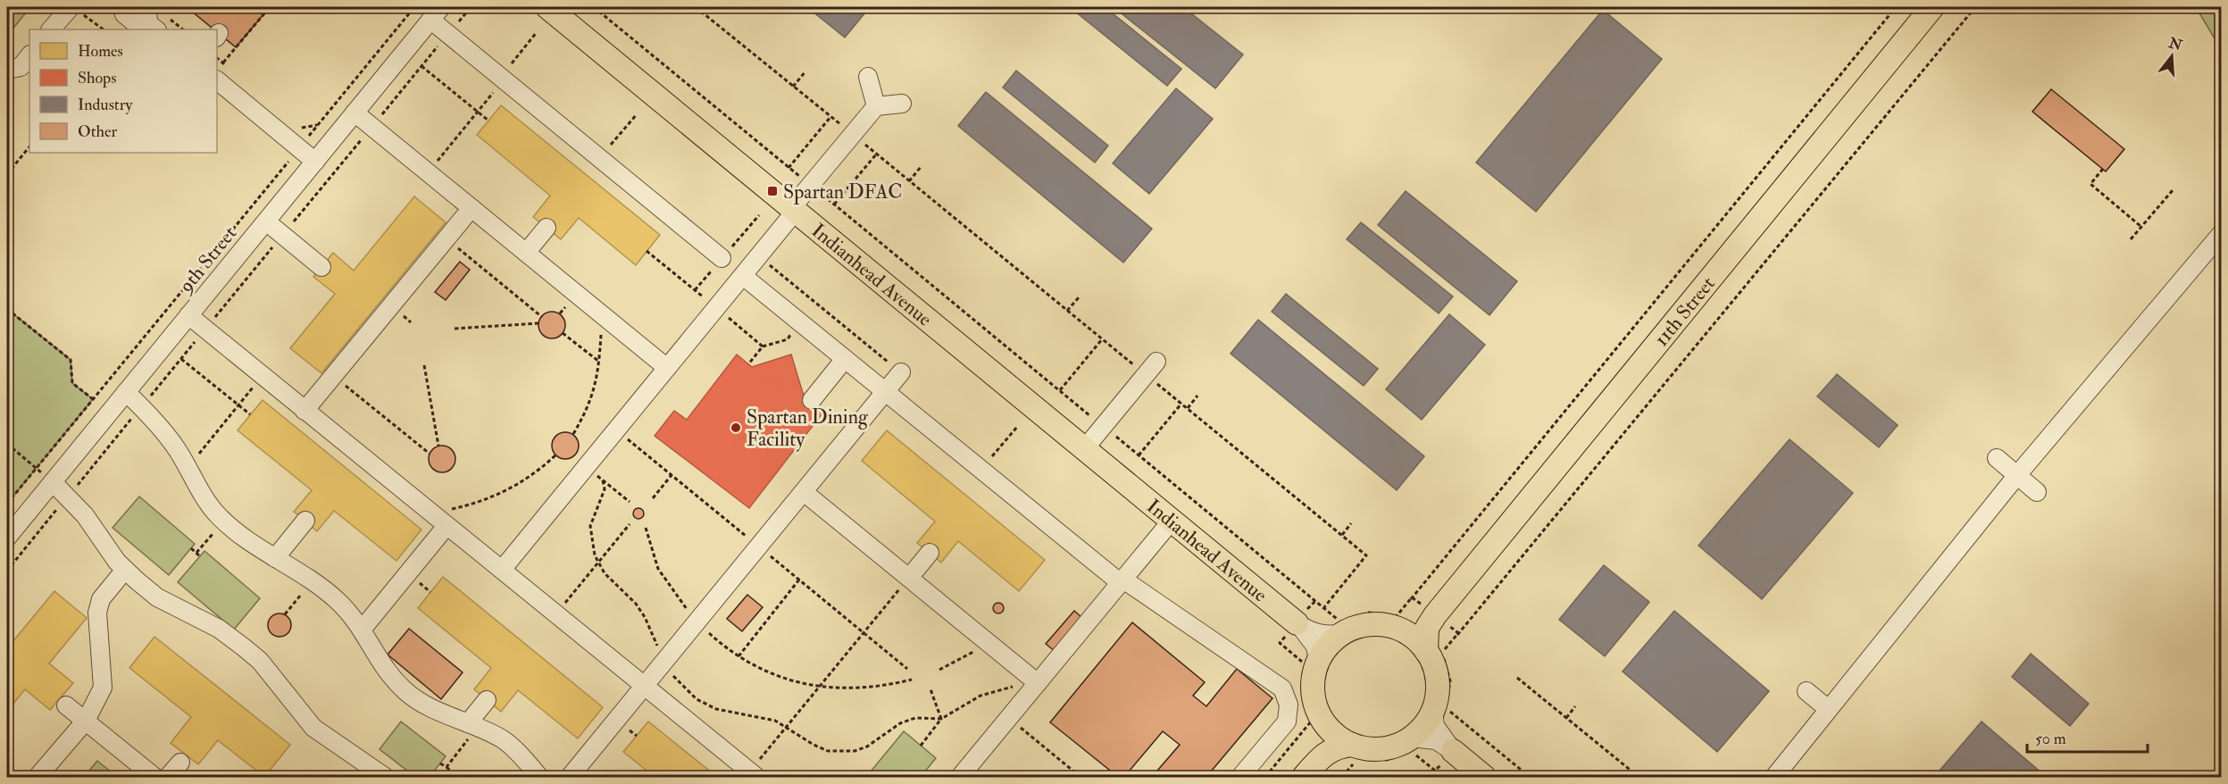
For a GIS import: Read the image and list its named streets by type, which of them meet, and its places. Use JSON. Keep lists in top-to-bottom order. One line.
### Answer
{"streets":{"main road":["Indianhead Avenue","11th Street"],"street":["9th Street"]},"places":{"transit":["Spartan DFAC"],"other":["Spartan Dining Facility"]},"legend":["Homes","Shops","Industry","Other"],"scale_bar":"50 m","north":"top"}
